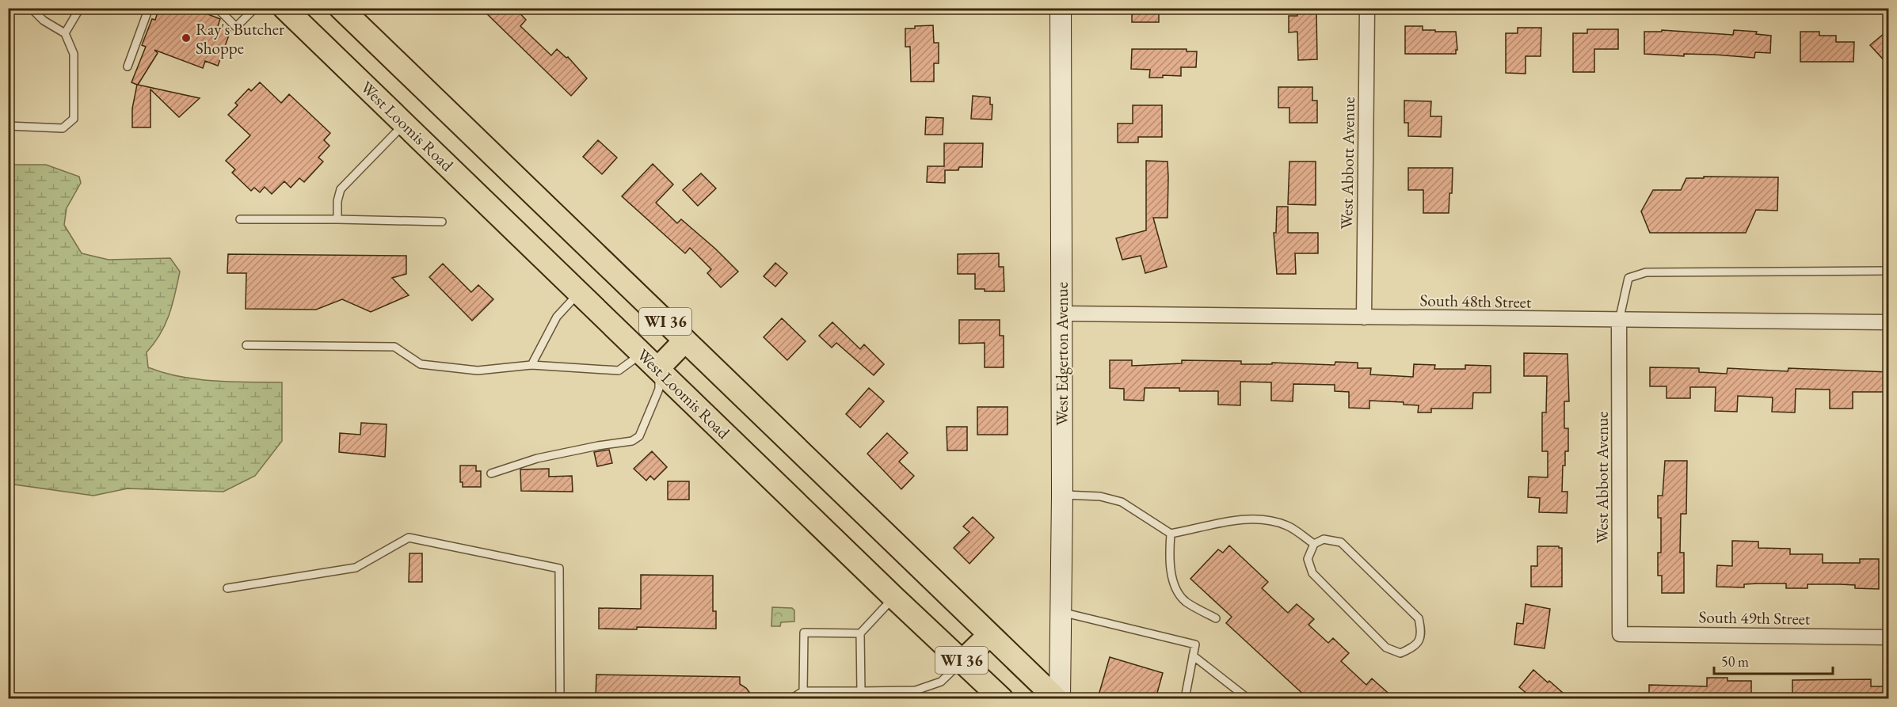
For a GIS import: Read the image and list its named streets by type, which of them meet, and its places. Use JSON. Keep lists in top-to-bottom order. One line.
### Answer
{"streets":{"main road":["West Loomis Road","WI 36"],"street":["West Abbott Avenue","South 48th Street","West Edgerton Avenue","South 49th Street"]},"crossings":[["West Abbott Avenue","South 48th Street"],["West Abbott Avenue","South 49th Street"],["South 48th Street","West Edgerton Avenue"]],"places":["Ray's Butcher Shoppe"],"scale_bar":"50 m"}
